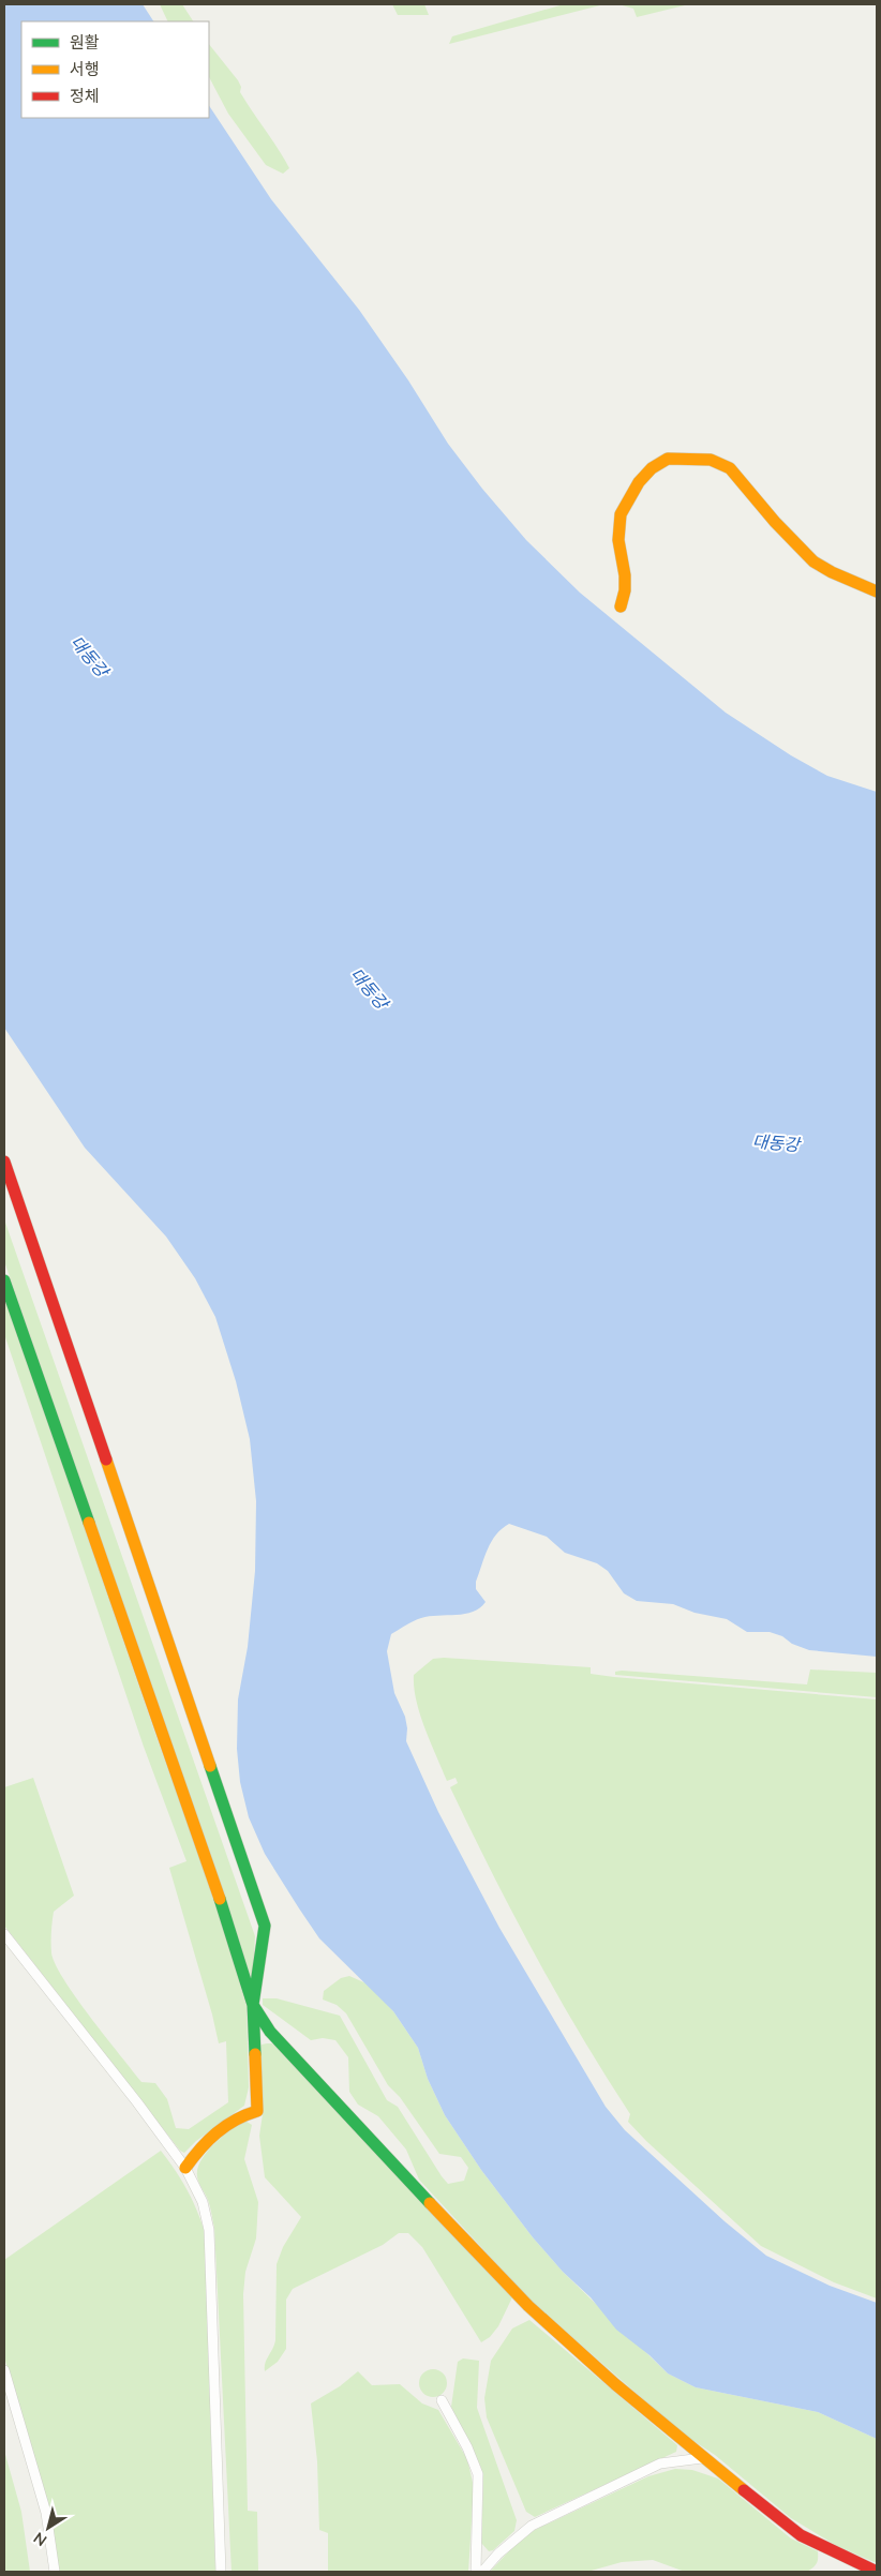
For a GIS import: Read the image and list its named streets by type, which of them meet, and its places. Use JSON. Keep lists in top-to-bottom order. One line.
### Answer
{"water":["대동강"],"legend":["원활","서행","정체"],"north":"bottom left"}
